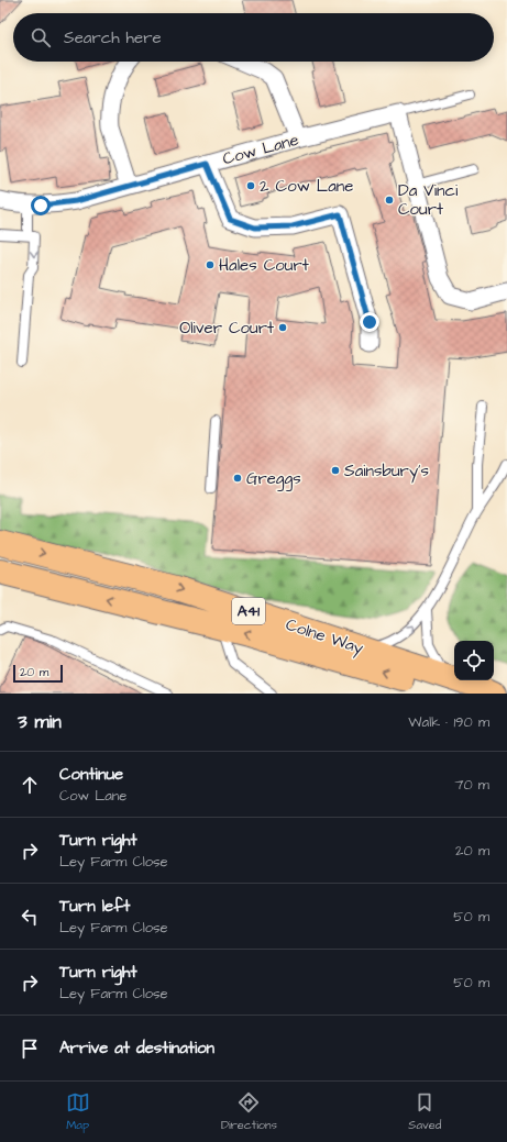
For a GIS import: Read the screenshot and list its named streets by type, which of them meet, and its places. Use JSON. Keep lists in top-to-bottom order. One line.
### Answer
{"streets":{"highway":["A41","Colne Way"],"street":["Cow Lane"]},"places":["2 Cow Lane","Da Vinci Court","Hales Court","Oliver Court","Sainsbury's","Greggs"],"scale_bar":"20 m","page":{"search":"Search here","scale":"20 m","heading":["3 min","Walk · 190 m"],"list":[["Continue","Cow Lane","70 m"],["Turn right","Ley Farm Close","20 m"],["Turn left","Ley Farm Close","50 m"],["Turn right","Ley Farm Close","50 m"],"Arrive at destination"],"nav":["Map","Directions","Saved"]}}
